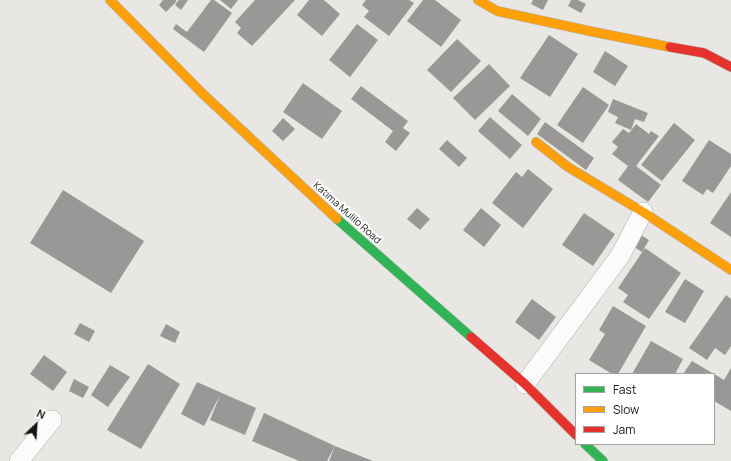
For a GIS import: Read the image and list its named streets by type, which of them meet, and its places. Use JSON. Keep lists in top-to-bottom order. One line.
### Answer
{"streets":{"main road":["Katima Mulilo Road"]},"legend":["Fast","Slow","Jam"],"north":"top right"}
